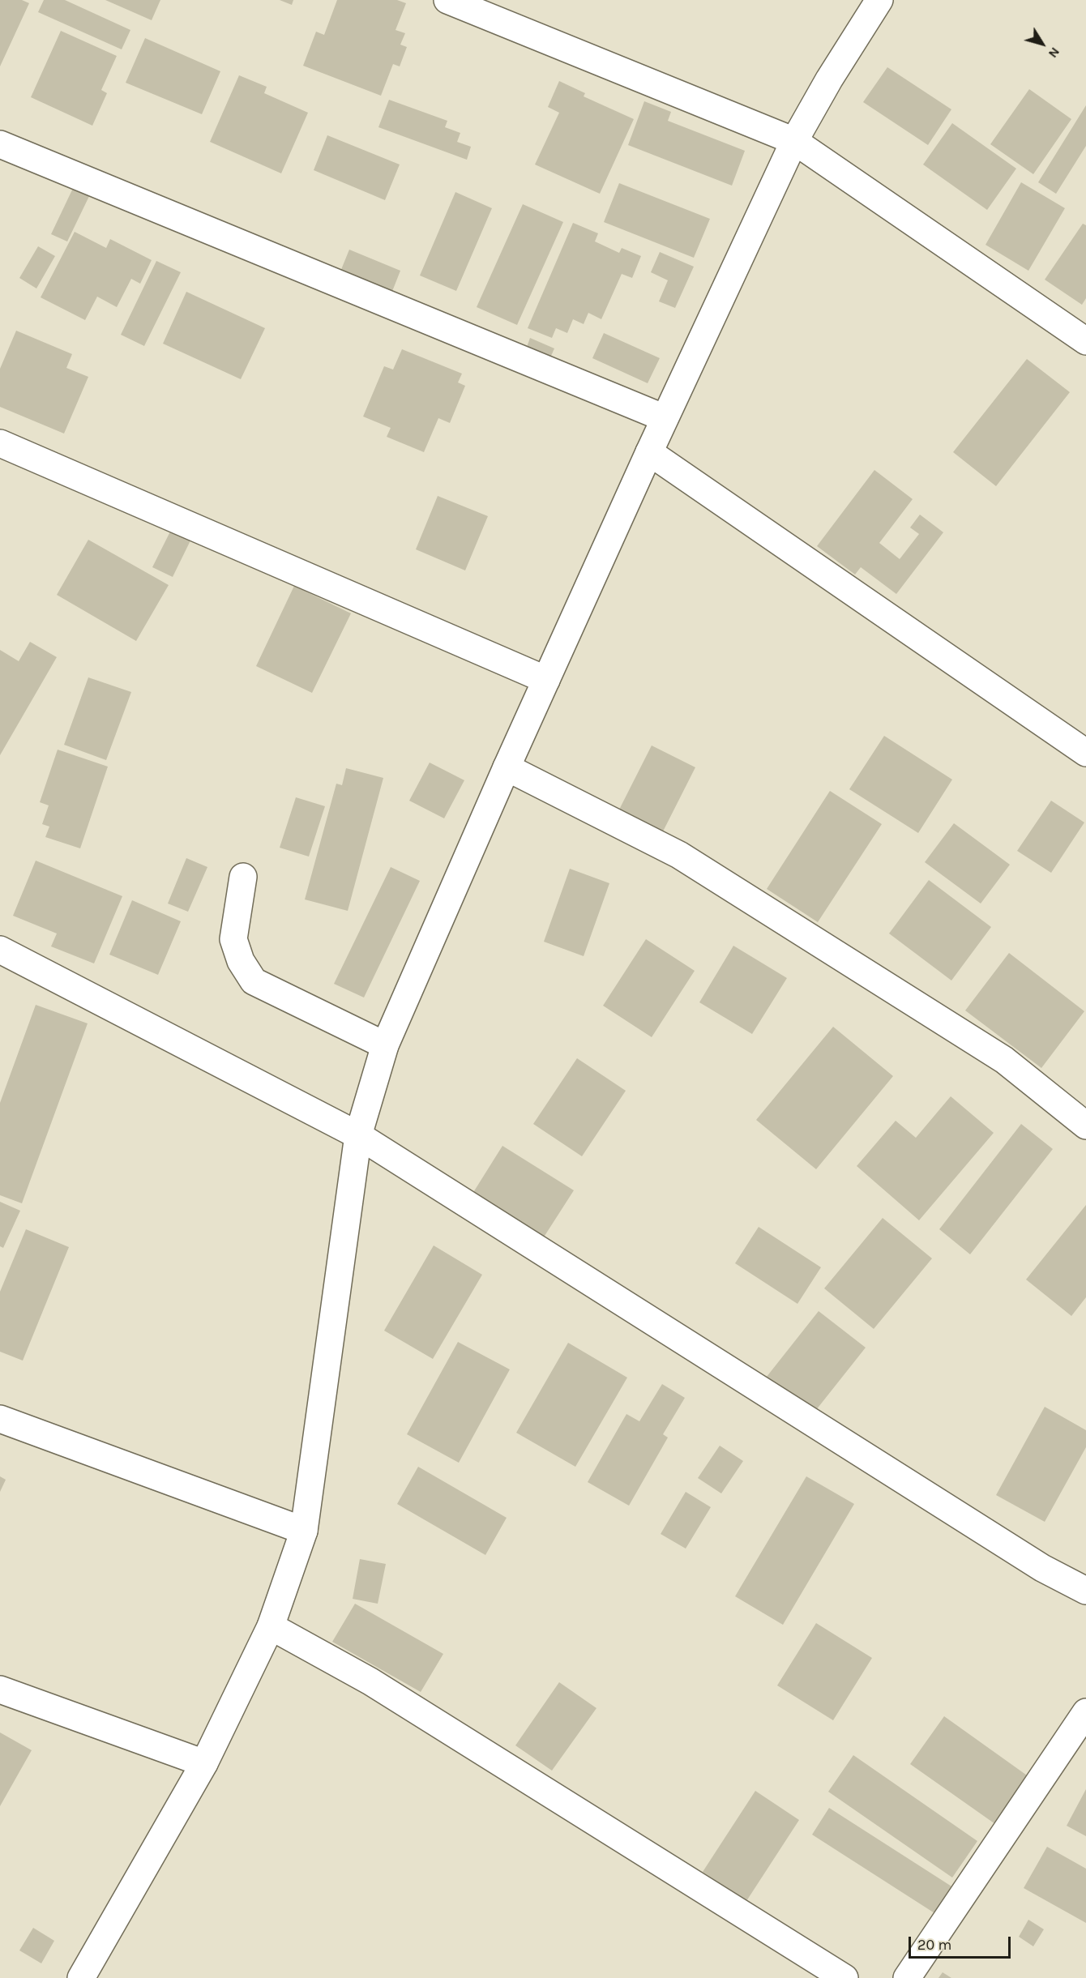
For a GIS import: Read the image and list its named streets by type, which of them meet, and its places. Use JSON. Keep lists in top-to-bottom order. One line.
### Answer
{"scale_bar":"20 m","north":"bottom right"}
